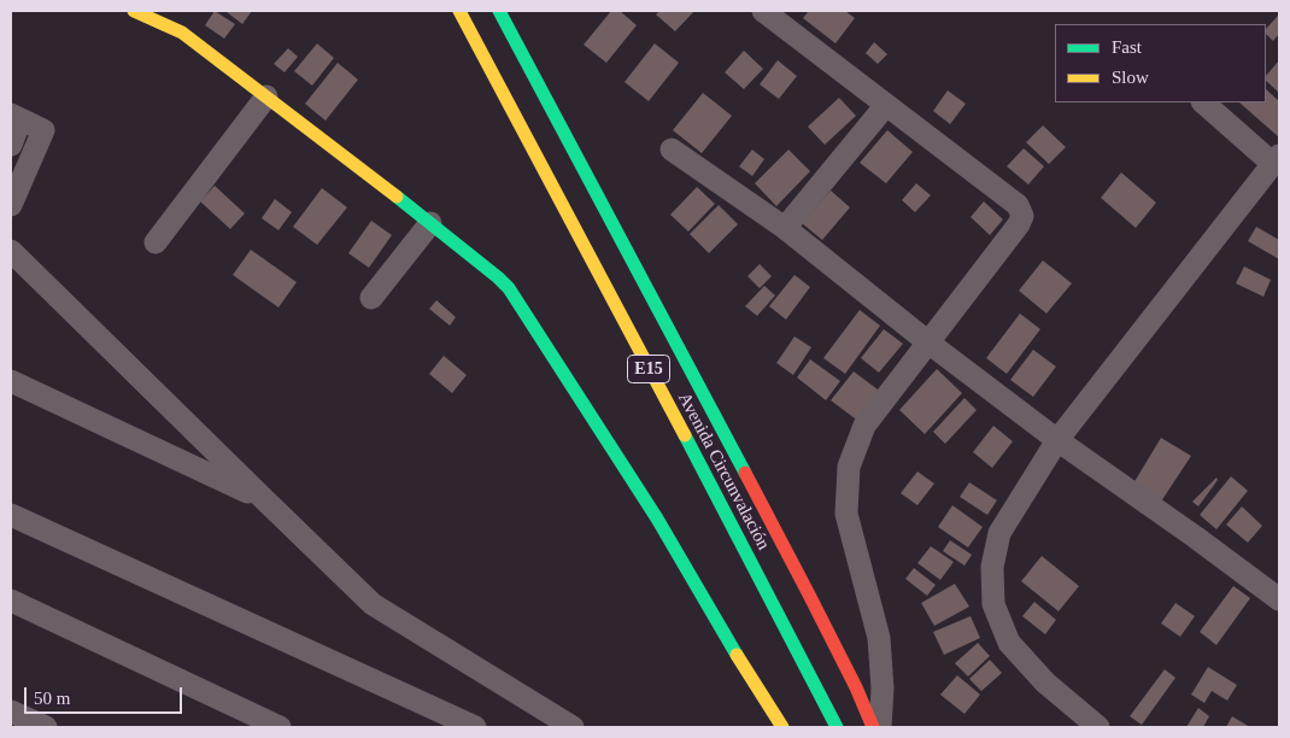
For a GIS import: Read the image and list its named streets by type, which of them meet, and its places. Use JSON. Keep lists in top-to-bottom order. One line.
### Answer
{"streets":{"main road":["E15","Avenida Circunvalación"]},"legend":["Fast","Slow"],"scale_bar":"50 m"}
